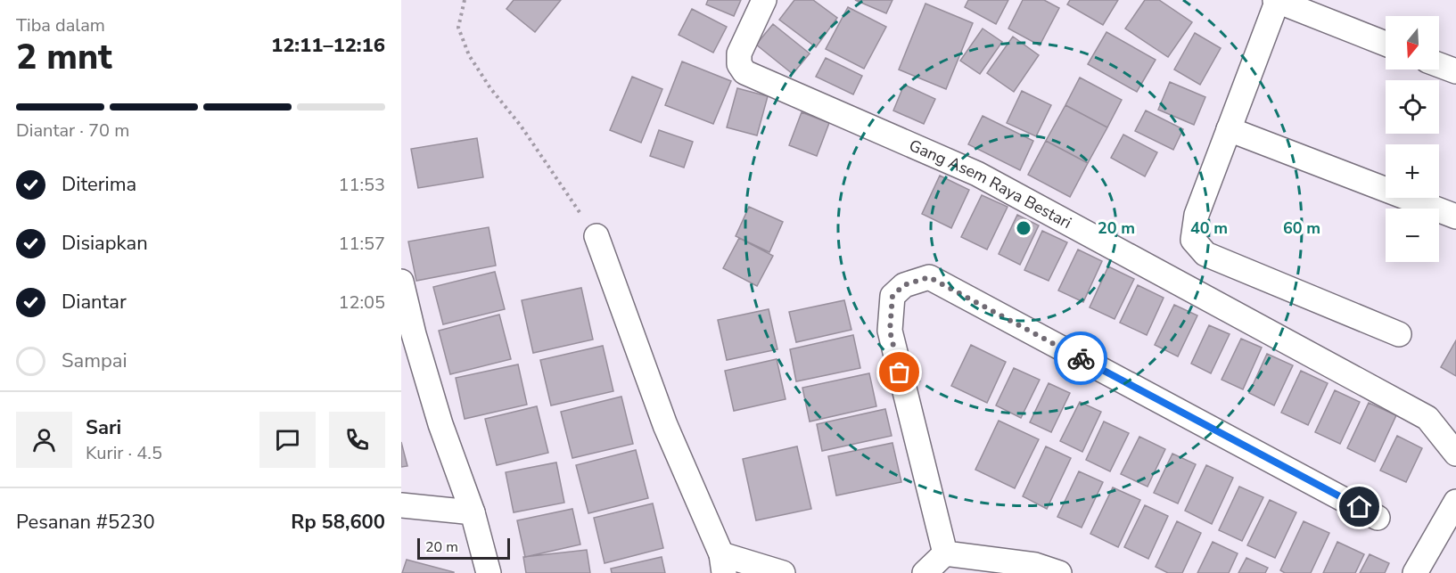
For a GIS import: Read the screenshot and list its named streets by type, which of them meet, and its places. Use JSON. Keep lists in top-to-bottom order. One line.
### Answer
{"streets":{"street":["Gang Asem Raya Bestari"]},"scale_bar":"20 m","north":"bottom","page":{"heading":["2 mnt","Tiba dalam","12:11–12:16"],"panel":["Sari","Kurir · 4.5","Pesanan #5230","Rp 58,600"],"map_buttons":["+","−"],"bar":"Diantar · 70 m","list":[["Diterima","11:53"],["Disiapkan","11:57"],["Diantar","12:05"],"Sampai"],"scale":"20 m"},"rings":["20 m","40 m","60 m"]}
